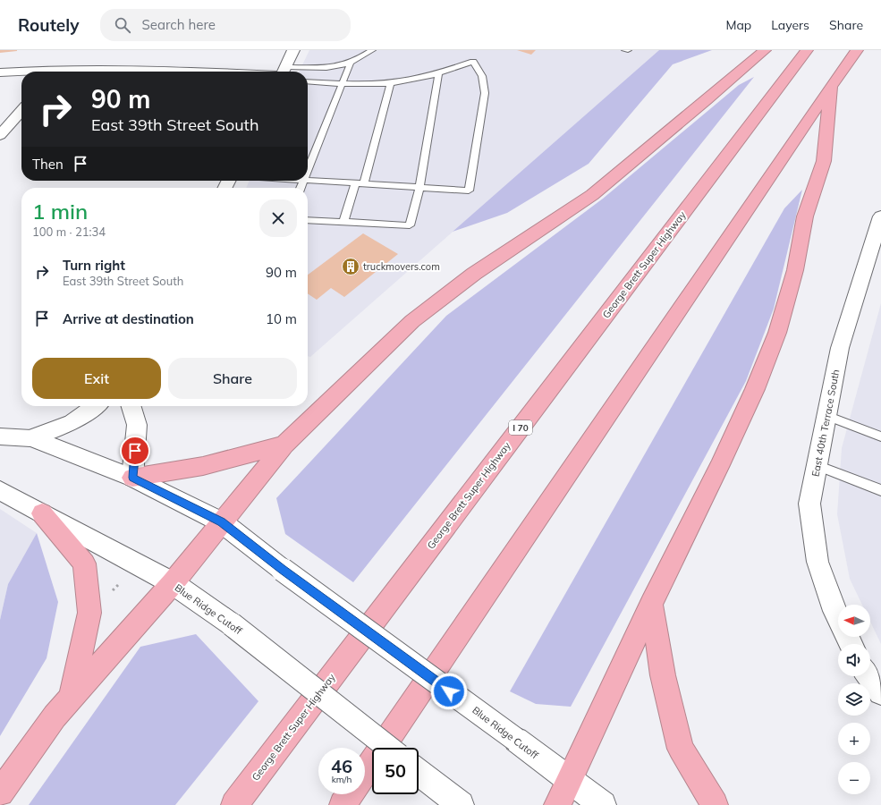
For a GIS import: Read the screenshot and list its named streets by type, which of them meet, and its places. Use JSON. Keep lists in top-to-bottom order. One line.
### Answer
{"streets":{"highway":["George Brett Super Highway","I 70"],"street":["East 40th Terrace South","Blue Ridge Cutoff"]},"places":{"building":["truckmovers.com"]},"north":"left","page":{"header":"Routely","search":"Search here","nav":["Map","Layers","Share"],"turn":["90 m","East 39th Street South"],"then":"Then","heading":["1 min","100 m · 21:34"],"list":[{"name":"Turn right","note":"East 39th Street South","value":"90 m"},{"name":"Arrive at destination","value":"10 m"}],"buttons":["Exit","Share"],"map_buttons":["+","−"],"speed":"46 km/h","limit":"50"}}
